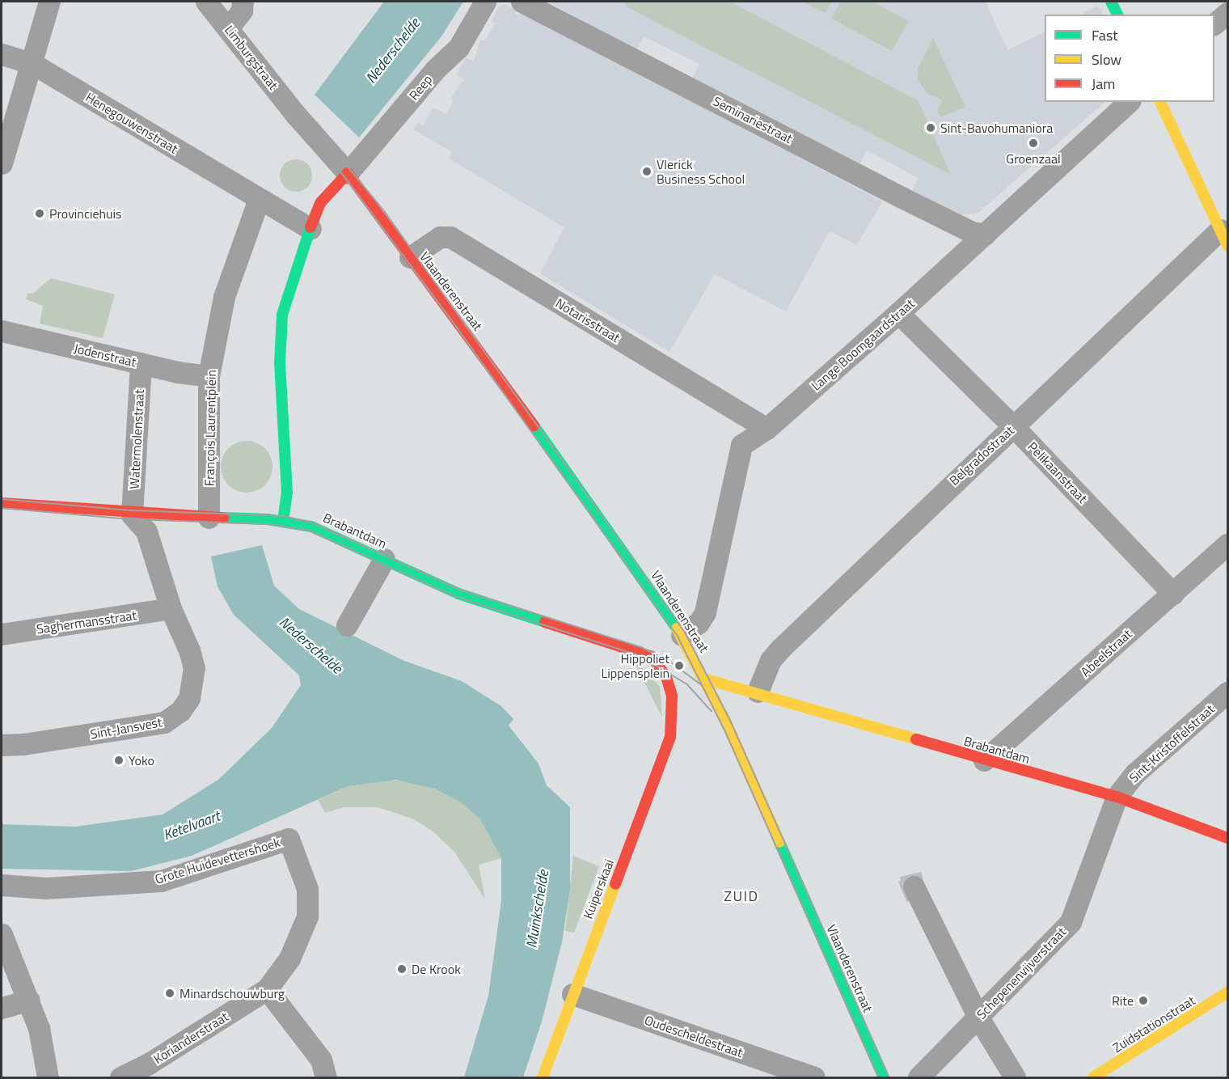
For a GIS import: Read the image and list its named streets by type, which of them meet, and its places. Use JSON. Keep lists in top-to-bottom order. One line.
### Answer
{"streets":{"street":["Limburgstraat","Reep","Seminariestraat","Henegouwenstraat","Vlaanderenstraat","Notarisstraat","Lange Boomgaardstraat","Jodenstraat","François Laurentplein","Watermolenstraat","Belgradostraat","Pelikaanstraat","Brabantdam","Saghermansstraat","Abeelstraat","Sint-Jansvest","Sint-Kristoffelstraat","Grote Huidevettershoek","Kuiperskaai","Schepenenvijverstraat","Zuidstationstraat","Oudescheldestraat","Korianderstraat"]},"crossings":[["Limburgstraat","Reep"],["Limburgstraat","Vlaanderenstraat"],["Reep","Vlaanderenstraat"],["Seminariestraat","Lange Boomgaardstraat"],["Henegouwenstraat","François Laurentplein"],["Vlaanderenstraat","Notarisstraat"],["Vlaanderenstraat","Lange Boomgaardstraat"],["Notarisstraat","Lange Boomgaardstraat"],["Lange Boomgaardstraat","Pelikaanstraat"],["Jodenstraat","François Laurentplein"],["Jodenstraat","Watermolenstraat"],["François Laurentplein","Brabantdam"],["Watermolenstraat","Brabantdam"],["Watermolenstraat","Sint-Jansvest"],["Belgradostraat","Pelikaanstraat"],["Belgradostraat","Brabantdam"],["Pelikaanstraat","Abeelstraat"],["Brabantdam","Abeelstraat"],["Brabantdam","Sint-Jansvest"],["Brabantdam","Sint-Kristoffelstraat"],["Brabantdam","Kuiperskaai"],["Brabantdam","Schepenenvijverstraat"],["Saghermansstraat","Sint-Jansvest"],["Sint-Kristoffelstraat","Schepenenvijverstraat"],["Grote Huidevettershoek","Korianderstraat"],["Kuiperskaai","Oudescheldestraat"]],"districts":["ZUID"],"water":["Nederschelde","Ketelvaart","Muinkschelde"],"places":["Sint-Bavohumaniora","Groenzaal","Vlerick Business School","Provinciehuis","Hippoliet Lippensplein","Yoko","De Krook","Minardschouwburg","Rite"],"legend":["Fast","Slow","Jam"]}
